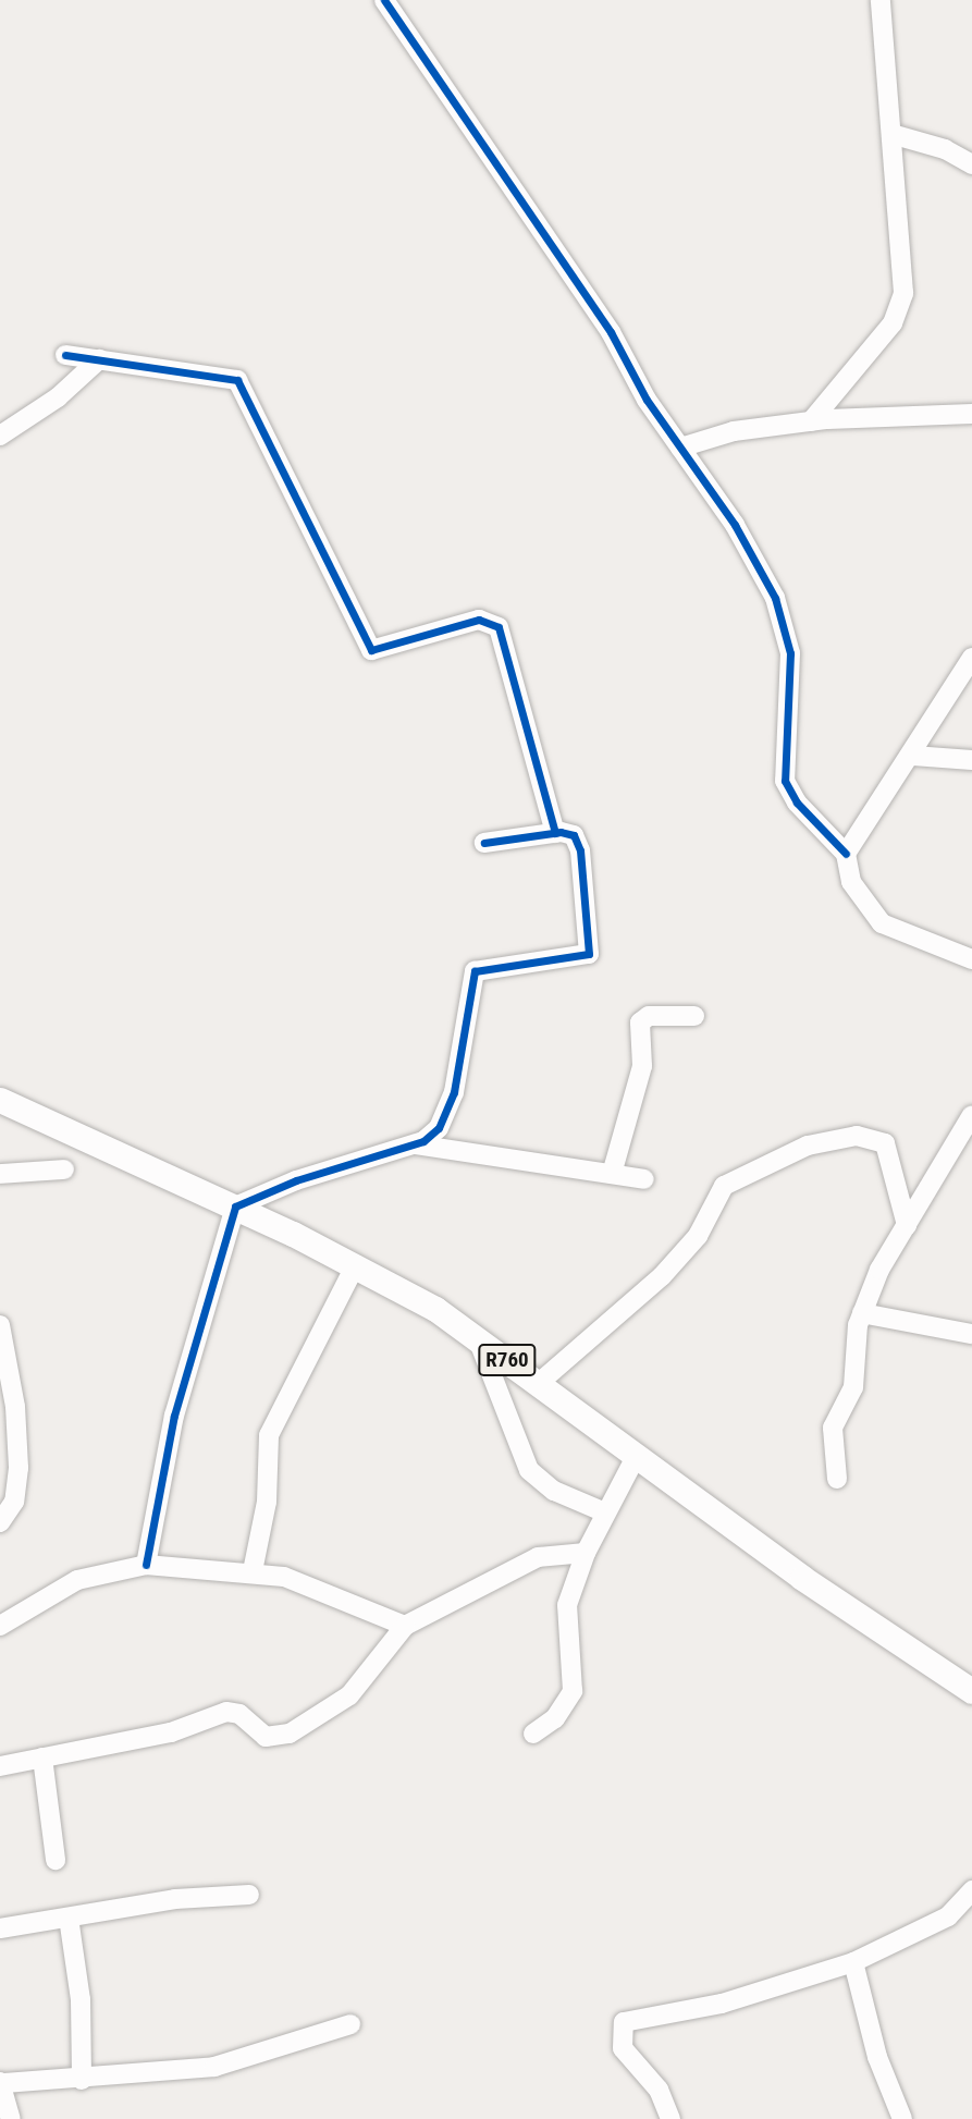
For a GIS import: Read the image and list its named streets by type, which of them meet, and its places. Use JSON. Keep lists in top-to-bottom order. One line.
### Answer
{"streets":{"main road":["R760"]}}
